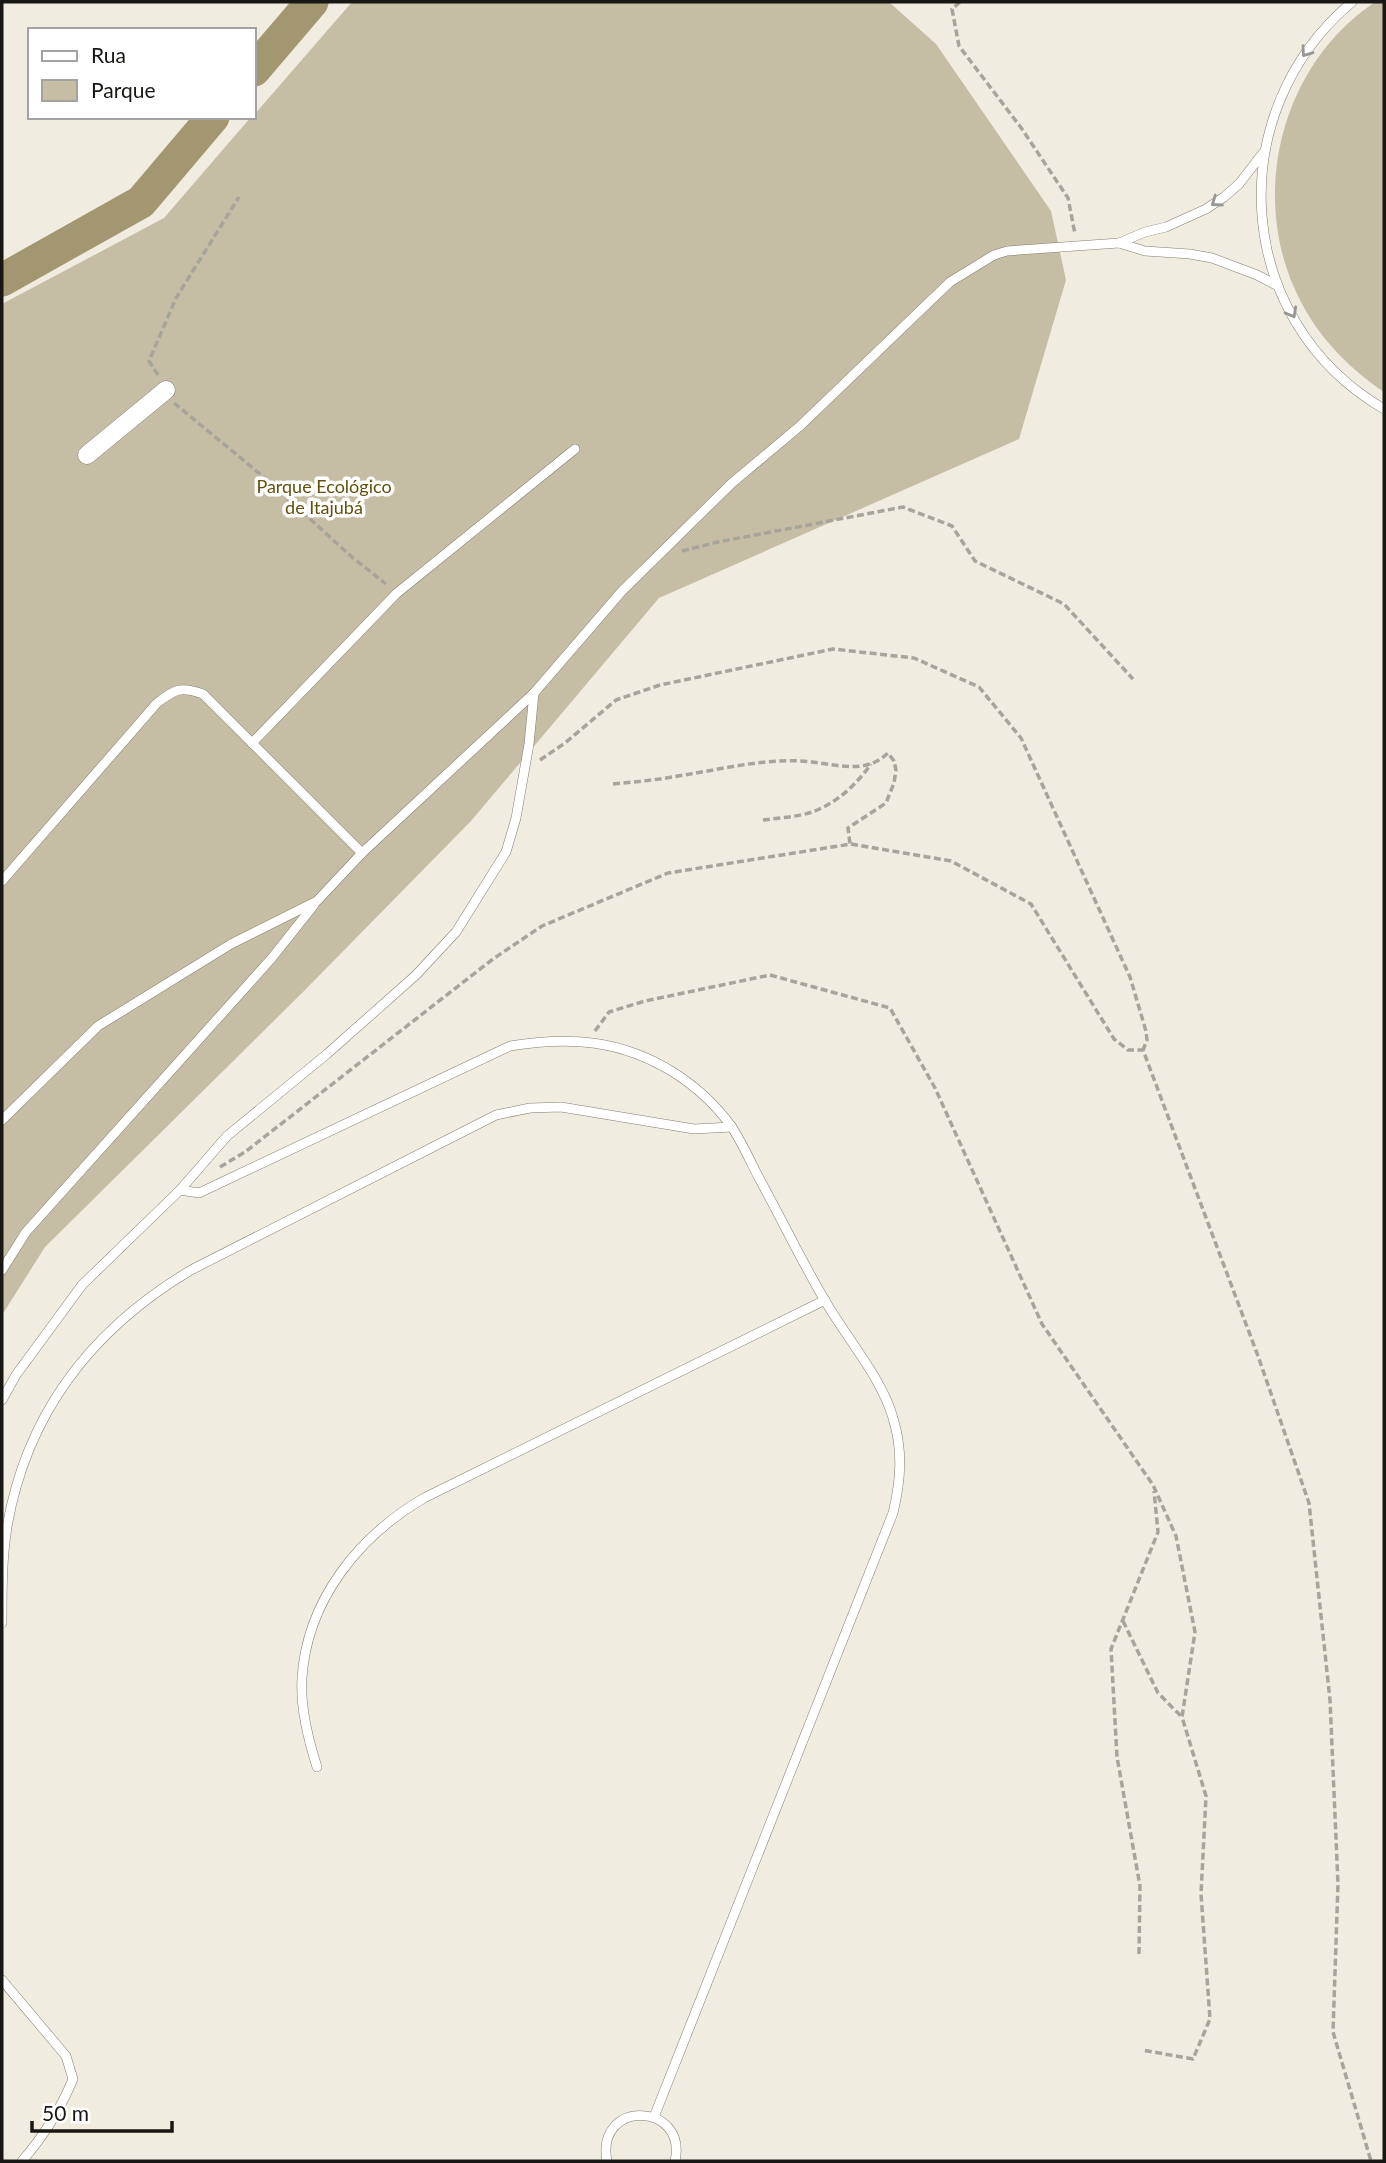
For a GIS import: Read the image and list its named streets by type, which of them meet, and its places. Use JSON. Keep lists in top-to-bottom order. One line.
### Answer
{"parks":["Parque Ecológico de Itajubá"],"legend":["Rua","Parque"],"scale_bar":"50 m"}
